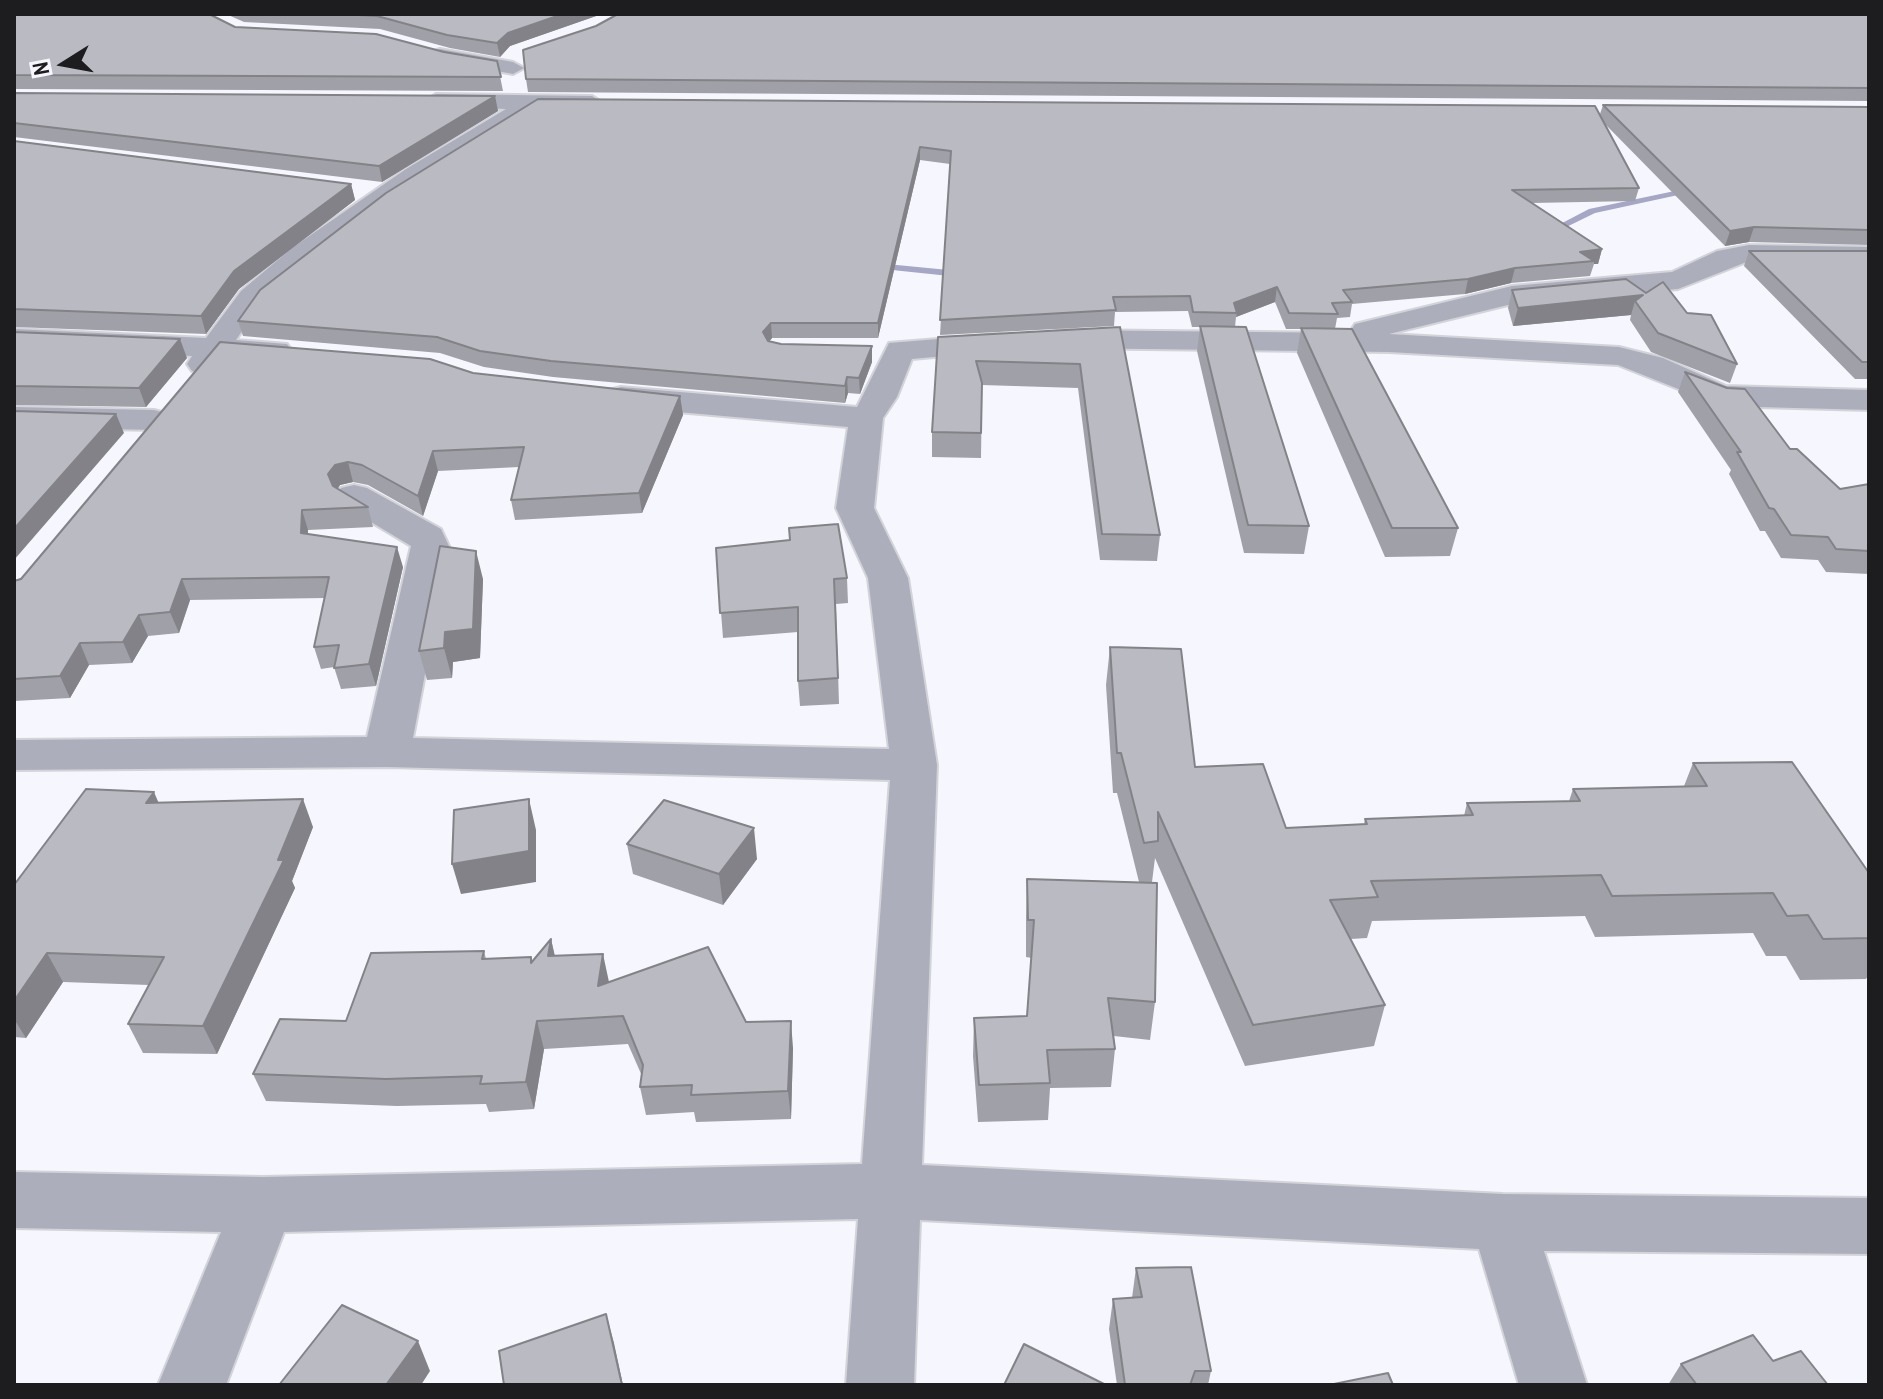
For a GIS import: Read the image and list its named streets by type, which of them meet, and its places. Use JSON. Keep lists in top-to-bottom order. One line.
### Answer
{"north":"left"}
